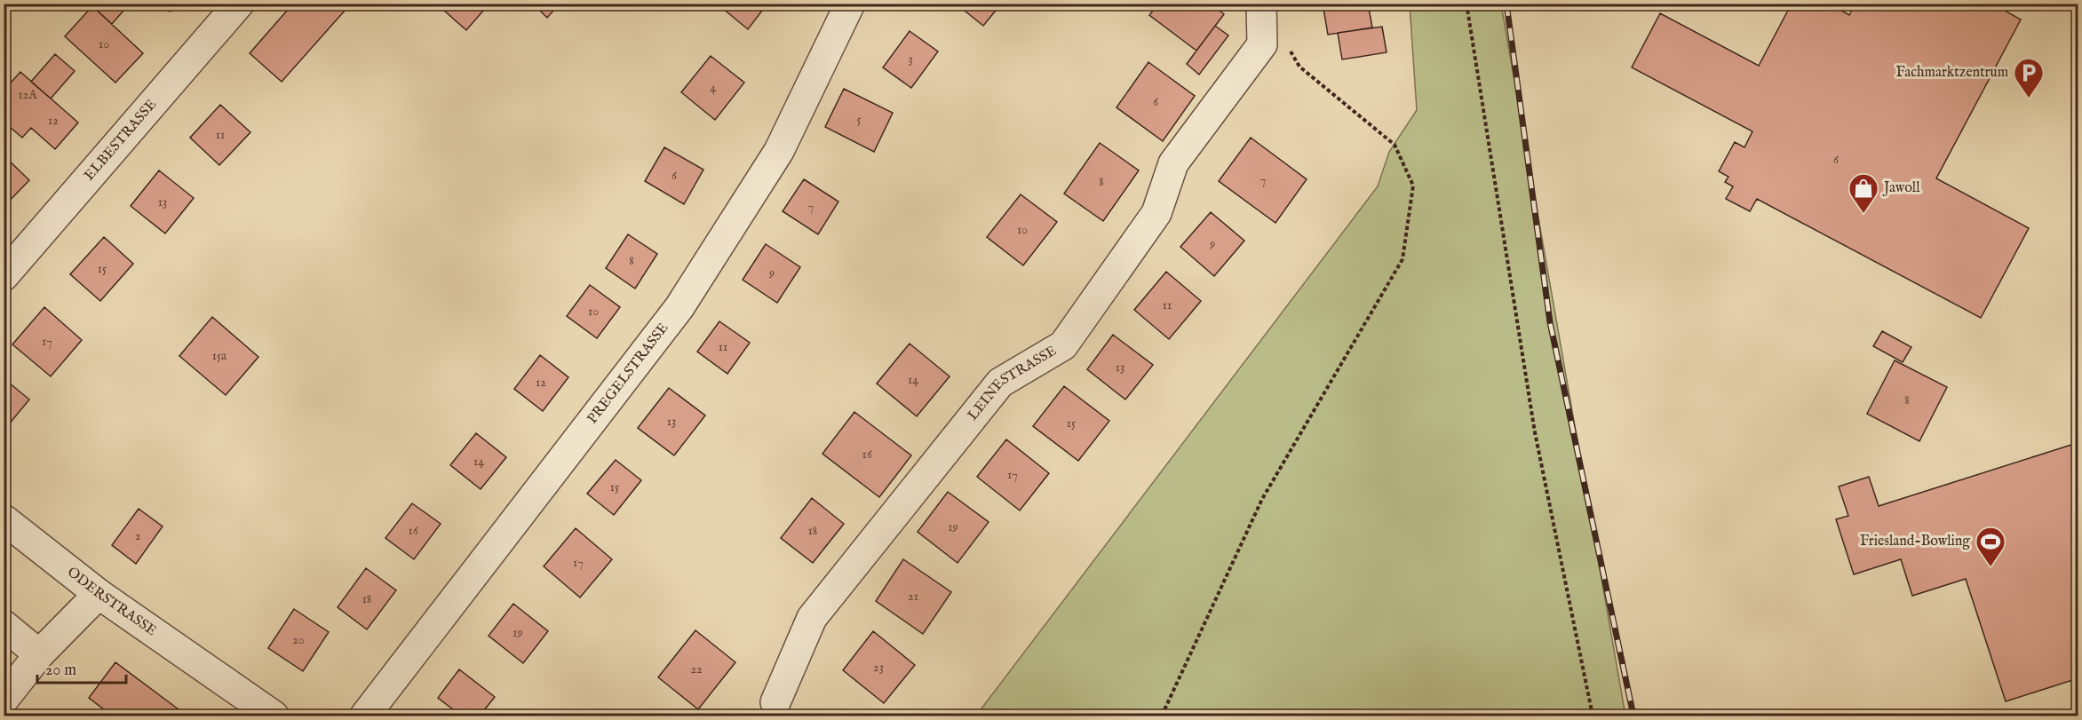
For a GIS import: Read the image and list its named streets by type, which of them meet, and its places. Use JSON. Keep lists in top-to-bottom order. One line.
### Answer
{"streets":{"street":["ELBESTRASSE","PREGELSTRASSE","LEINESTRASSE","ODERSTRASSE"]},"places":{"parking":["Fachmarktzentrum"],"shop":["Jawoll"],"sports":["Friesland-Bowling"]},"house_numbers":["10","3","4","12A","6","5","12","11","6","6","7","8","13","7","10","9","8","15","9","11","10","17","11","15a","13","14","12","8","13","15","16","14","17","15","19","16","18","2","17","21","18","19","20","23","22"],"scale_bar":"20 m"}
